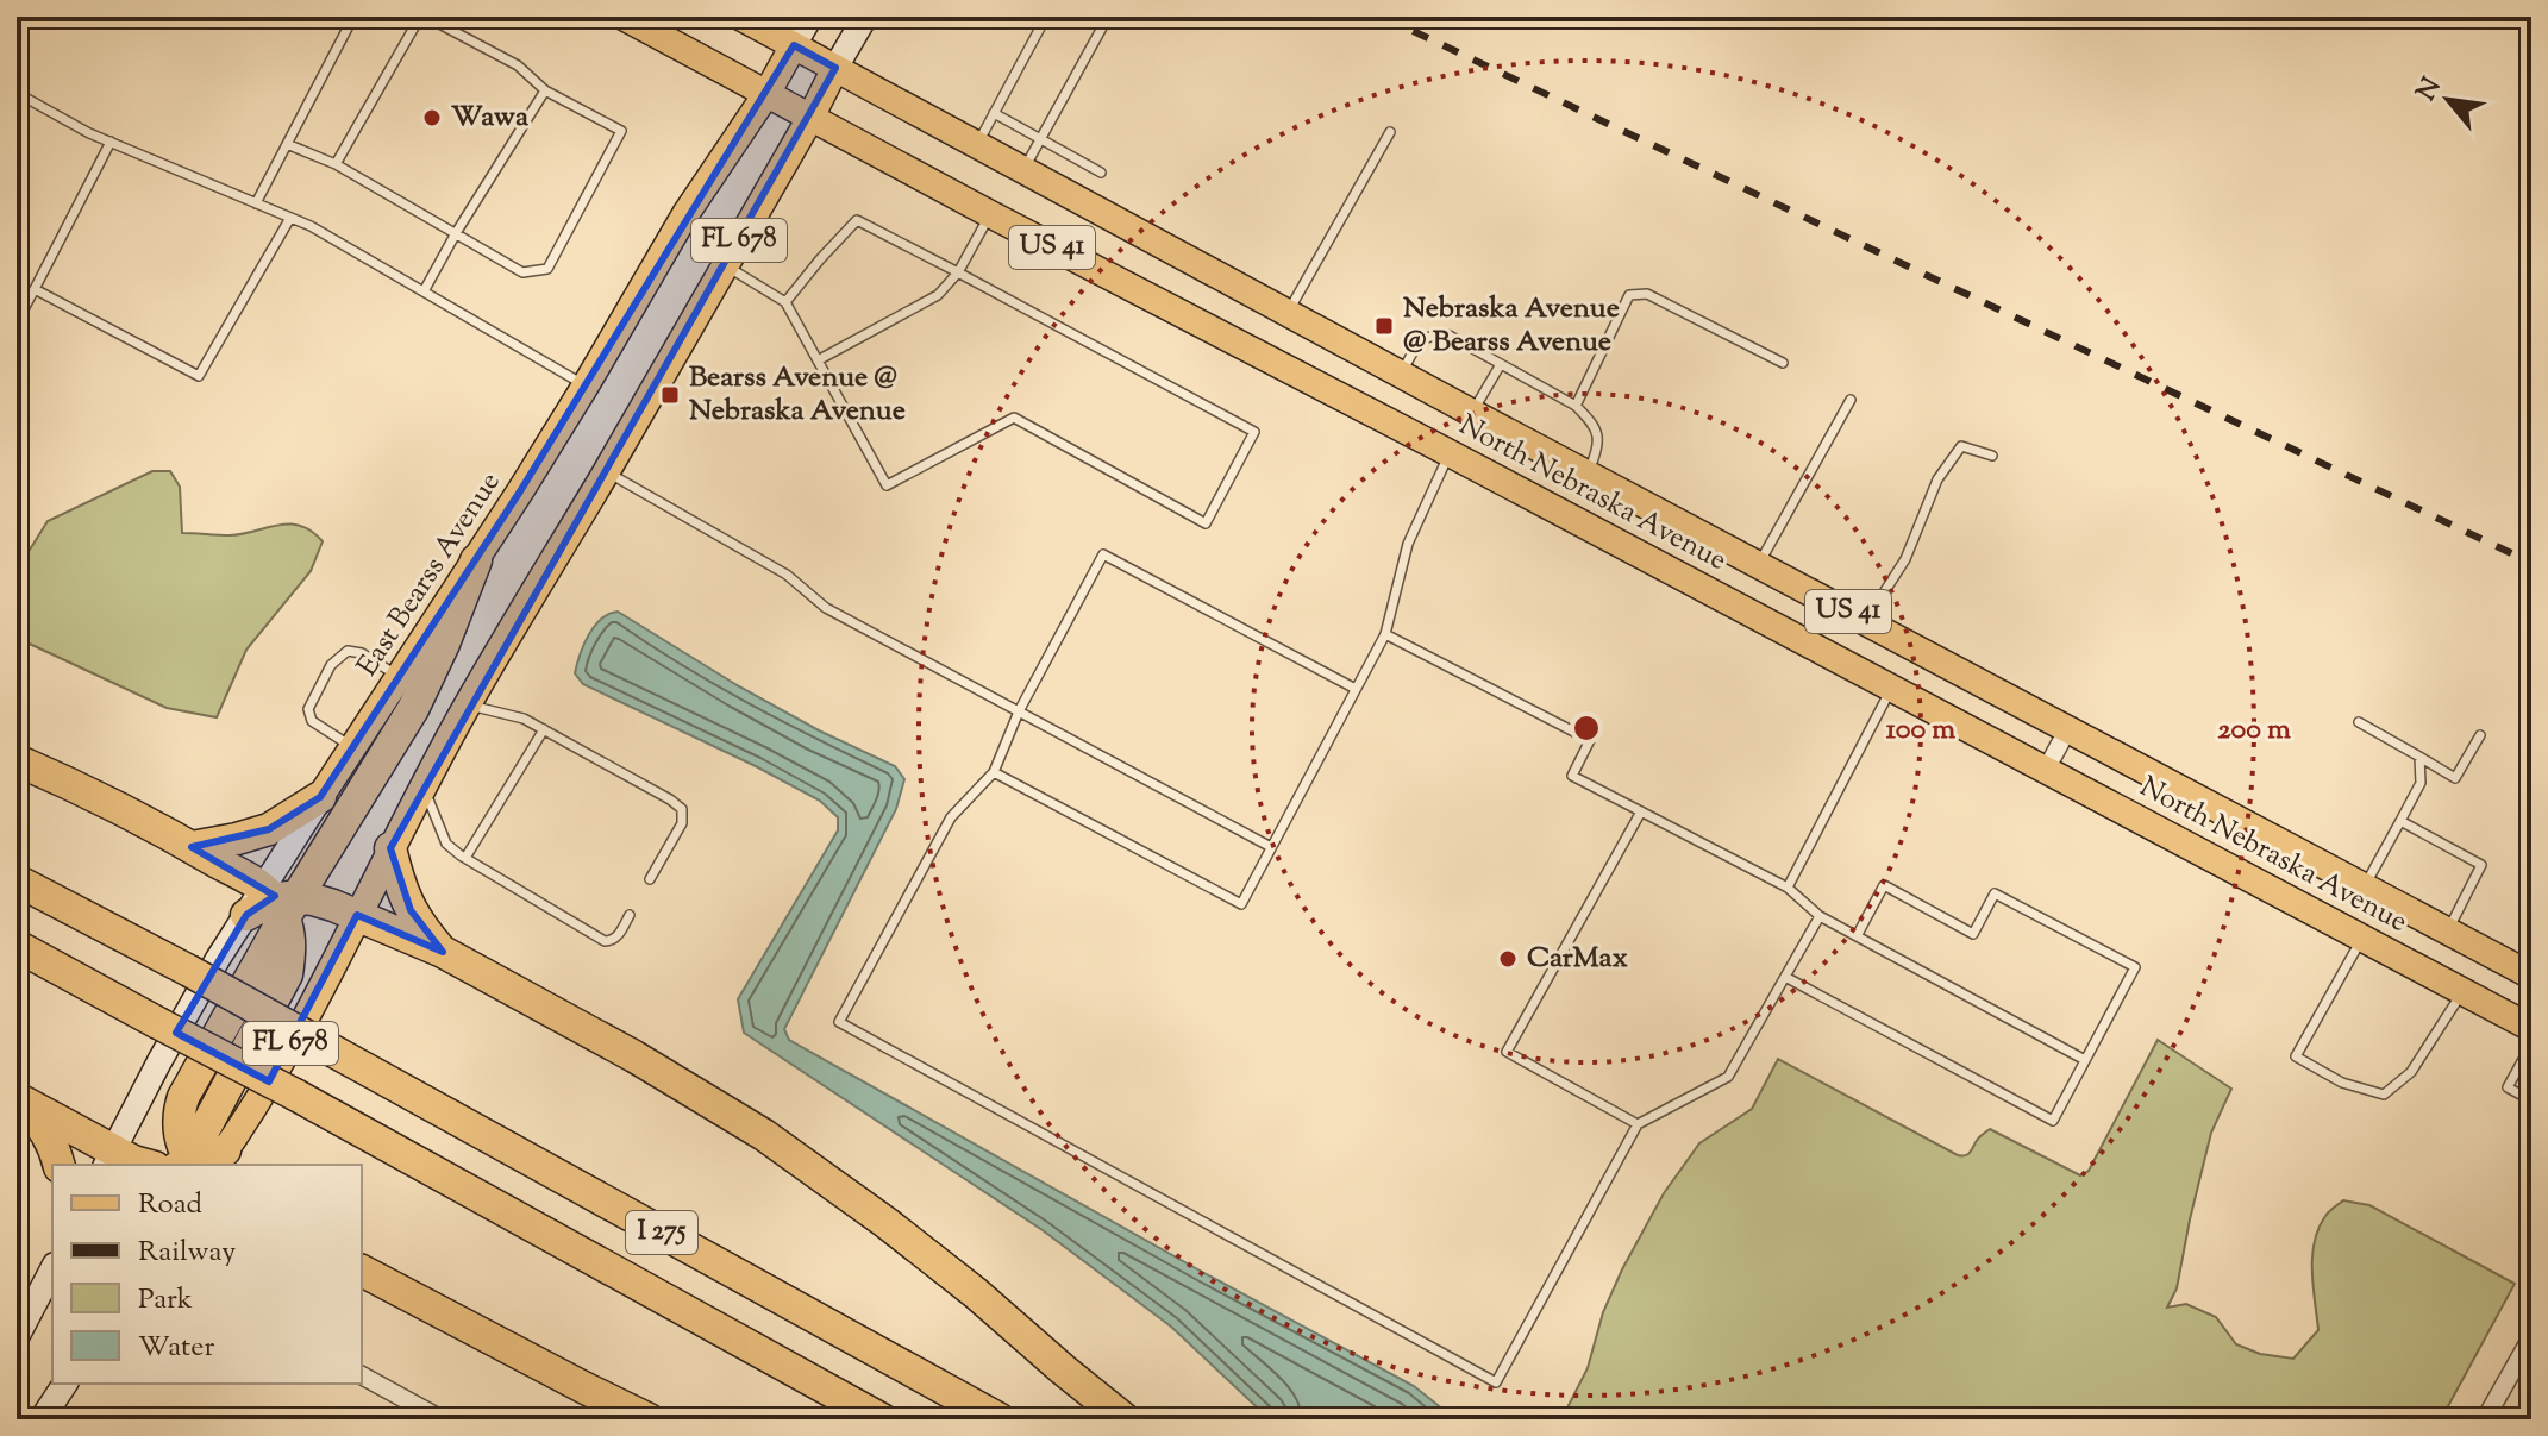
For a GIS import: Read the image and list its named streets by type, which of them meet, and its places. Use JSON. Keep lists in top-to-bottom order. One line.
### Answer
{"streets":{"highway":["I 275"],"main road":["FL 678","US 41","North Nebraska Avenue","East Bearss Avenue"]},"crossings":[["FL 678","North Nebraska Avenue"],["North Nebraska Avenue","East Bearss Avenue"]],"places":{"other":["Wawa","CarMax"],"transit":["Nebraska Avenue @ Bearss Avenue","Bearss Avenue @ Nebraska Avenue"]},"legend":["Road","Railway","Park","Water"],"north":"top left","rings":["100 m","200 m"]}
